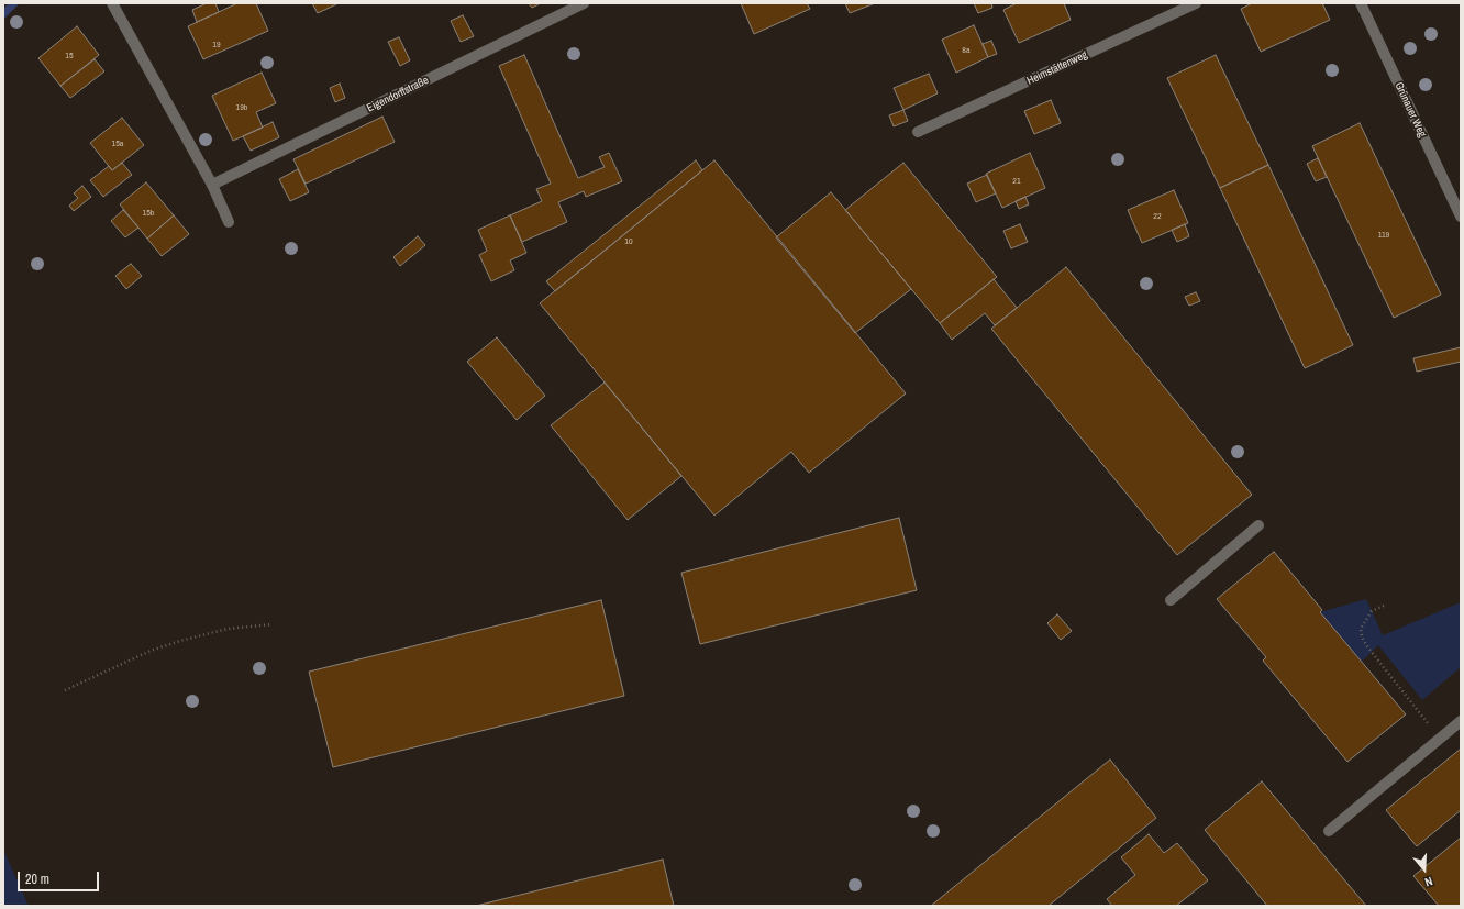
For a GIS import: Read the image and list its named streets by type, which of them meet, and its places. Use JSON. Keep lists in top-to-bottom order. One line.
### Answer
{"streets":{"street":["Heimstättenweg","Eigendorffstraße","Grünauer Weg"]},"house_numbers":["19","8a","15","19b","15a","21","15b","22","119","10"],"scale_bar":"20 m","north":"bottom"}
